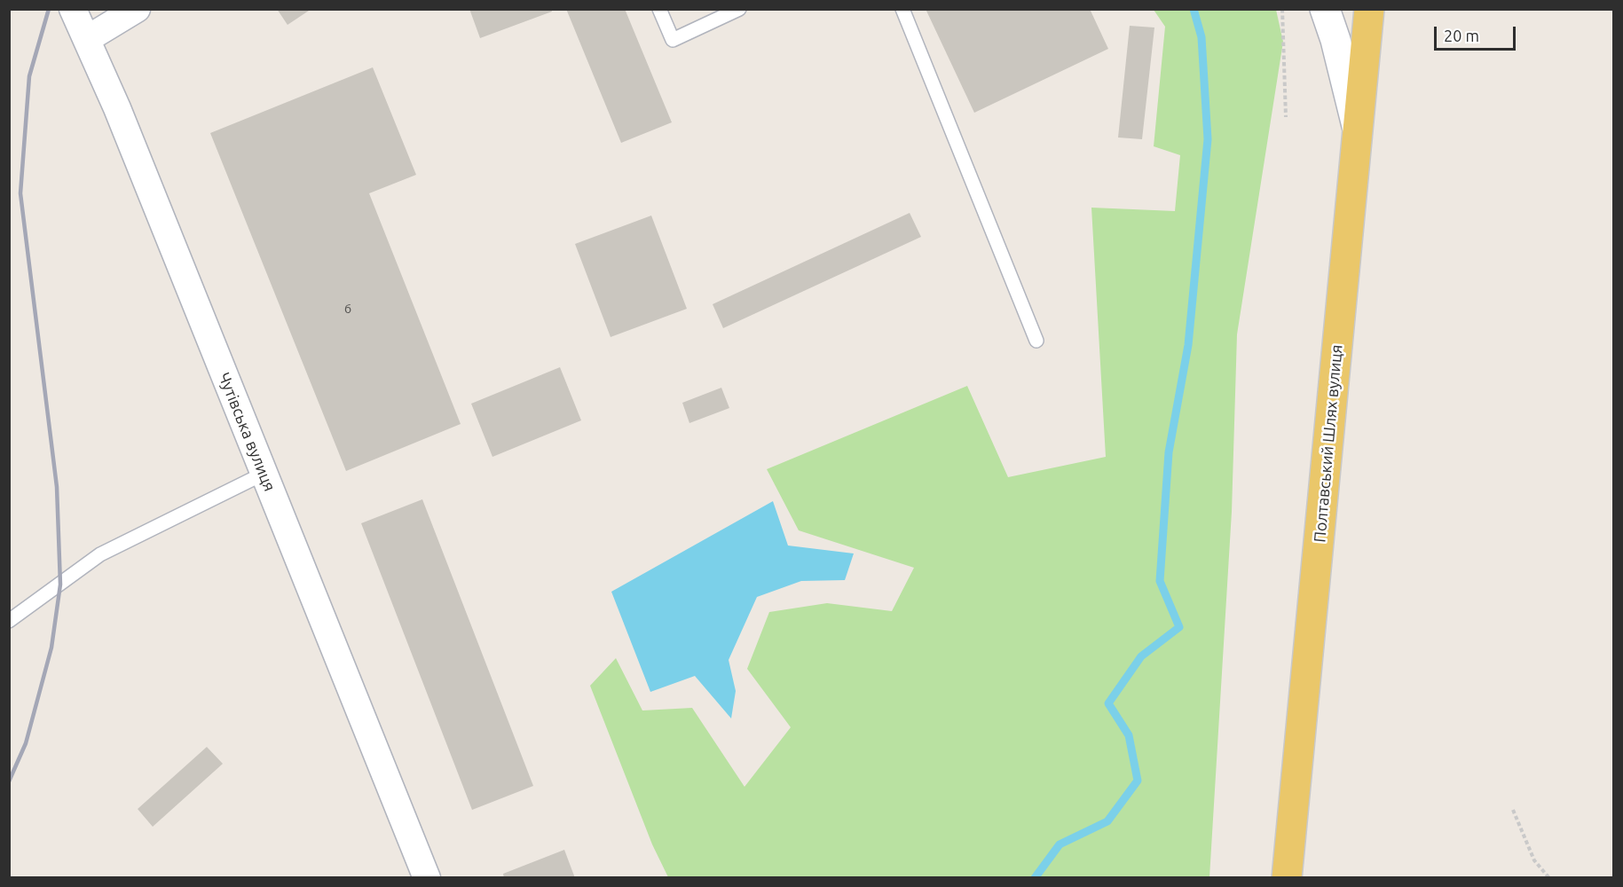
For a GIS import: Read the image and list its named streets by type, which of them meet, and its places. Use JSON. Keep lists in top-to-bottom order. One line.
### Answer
{"streets":{"main road":["Полтавський Шлях вулиця"],"street":["Чутівська вулиця"]},"house_numbers":["6"],"scale_bar":"20 m"}
